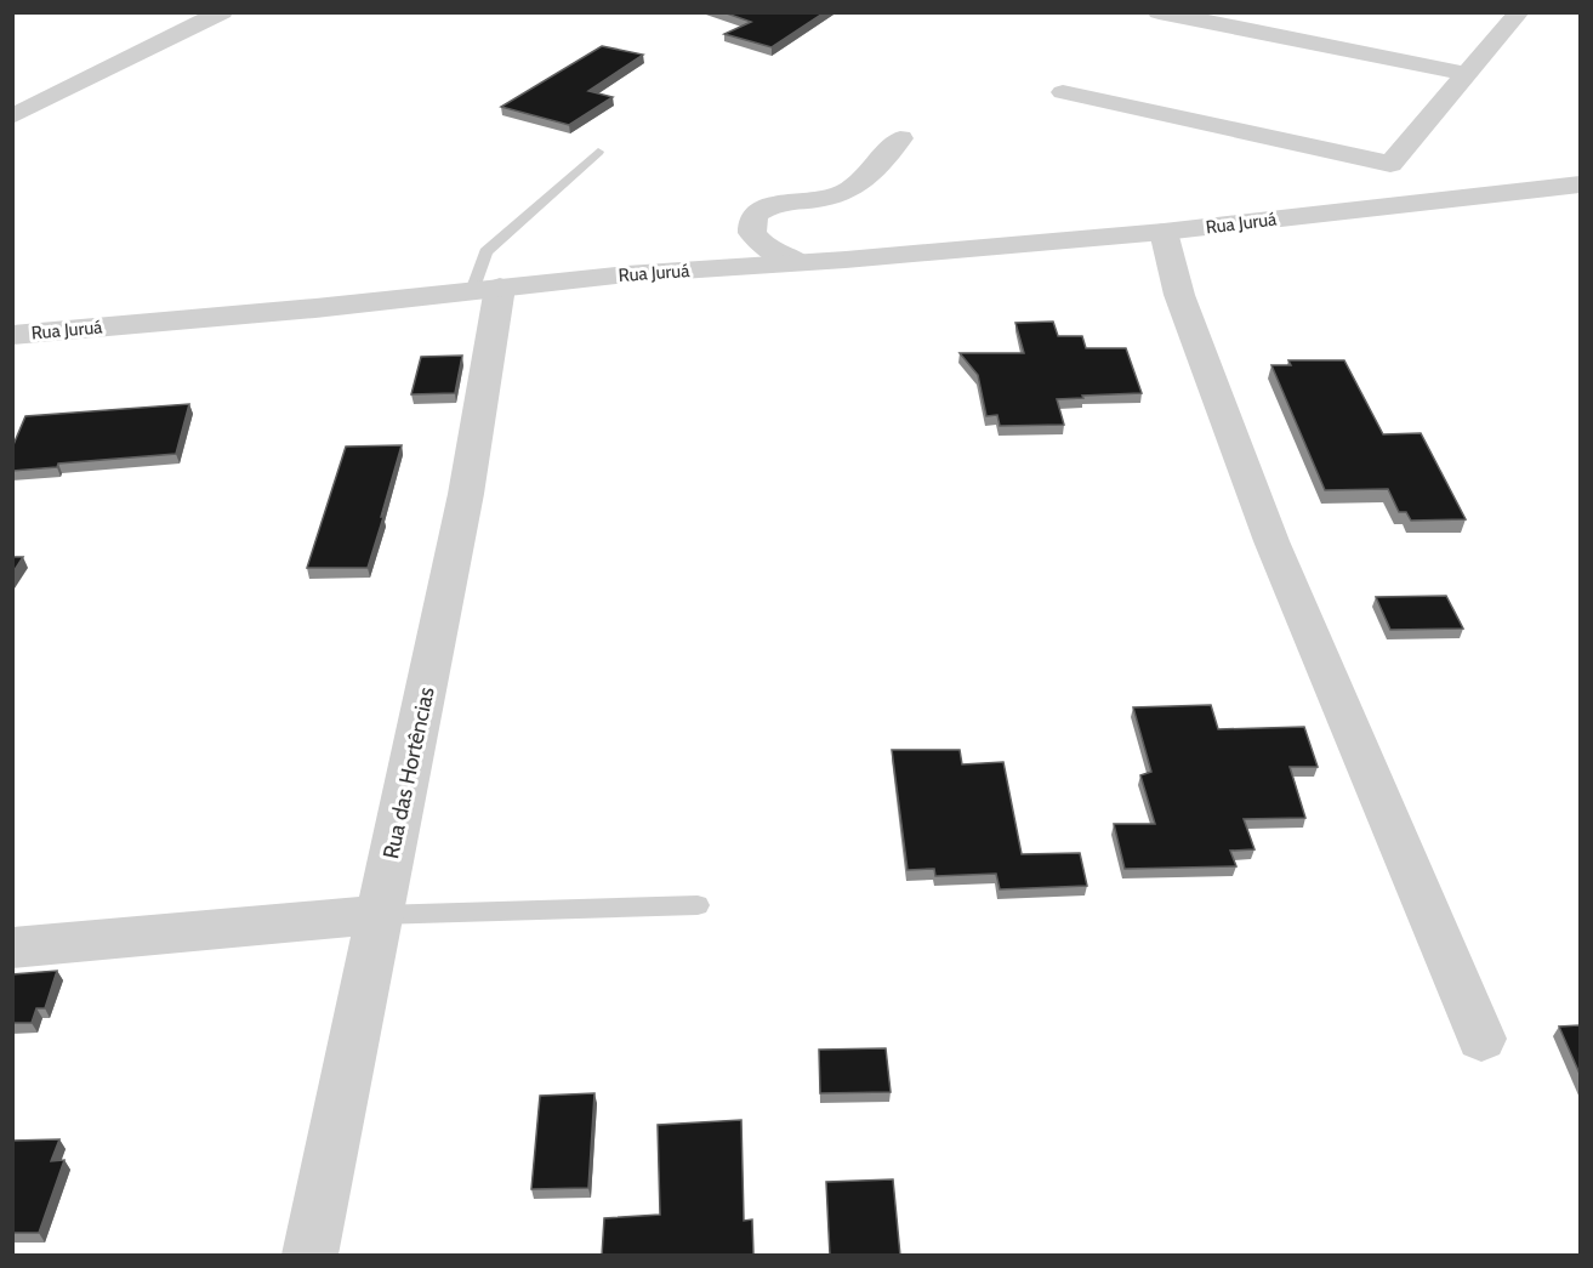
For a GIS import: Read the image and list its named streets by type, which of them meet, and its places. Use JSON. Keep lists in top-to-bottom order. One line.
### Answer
{"streets":{"street":["Rua Juruá","Rua das Hortências"]},"crossings":[["Rua Juruá","Rua das Hortências"]]}
